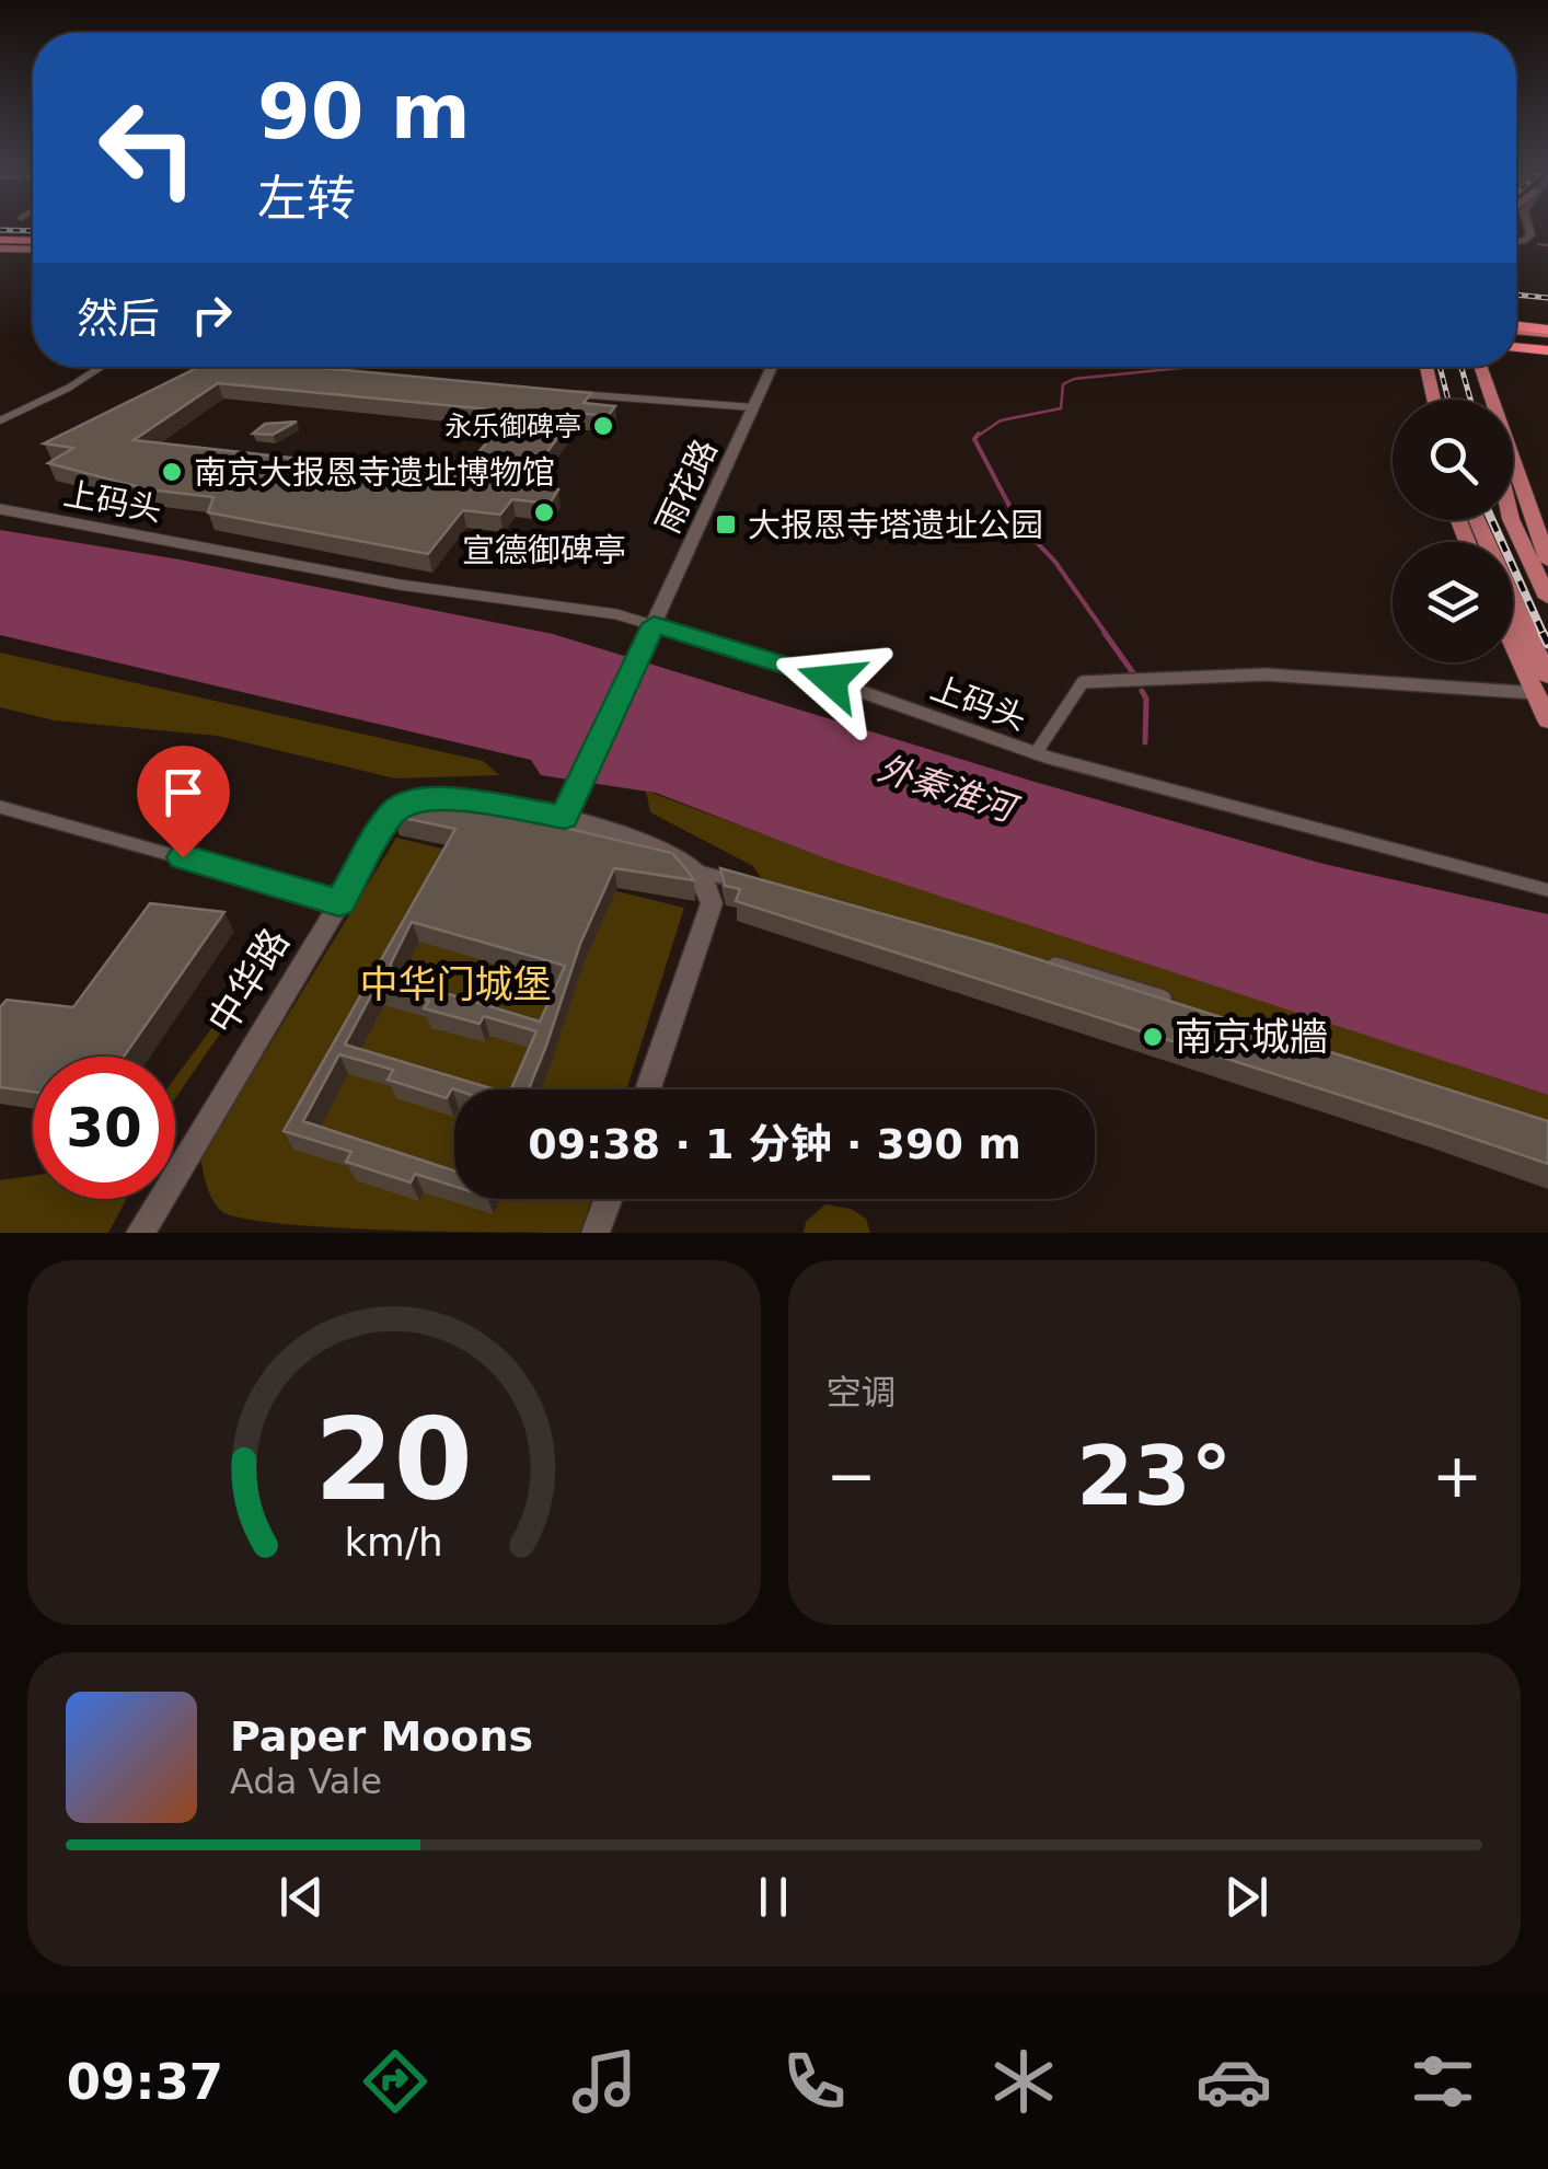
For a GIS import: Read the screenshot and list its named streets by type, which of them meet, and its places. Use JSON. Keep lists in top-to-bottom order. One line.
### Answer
{"streets":{"main road":["雨花路","中华路"],"street":["上码头"]},"crossings":[["雨花路","上码头"],["雨花路","中华路"]],"water":["外秦淮河"],"parks":["中华门城堡"],"places":{"other":["永乐御碑亭","南京大报恩寺遗址博物馆","宣德御碑亭","南京城牆"],"transit":["大报恩寺塔遗址公园"]},"page":{"turn":["90 m","左转"],"then":"然后","limit":"30","trip":"09:38 · 1 分钟 · 390 m","tile":"空调","heat":["−","23°","+"],"song":["Paper Moons","Ada Vale"],"tabs":"09:37","gauge":["20","km/h"]}}
